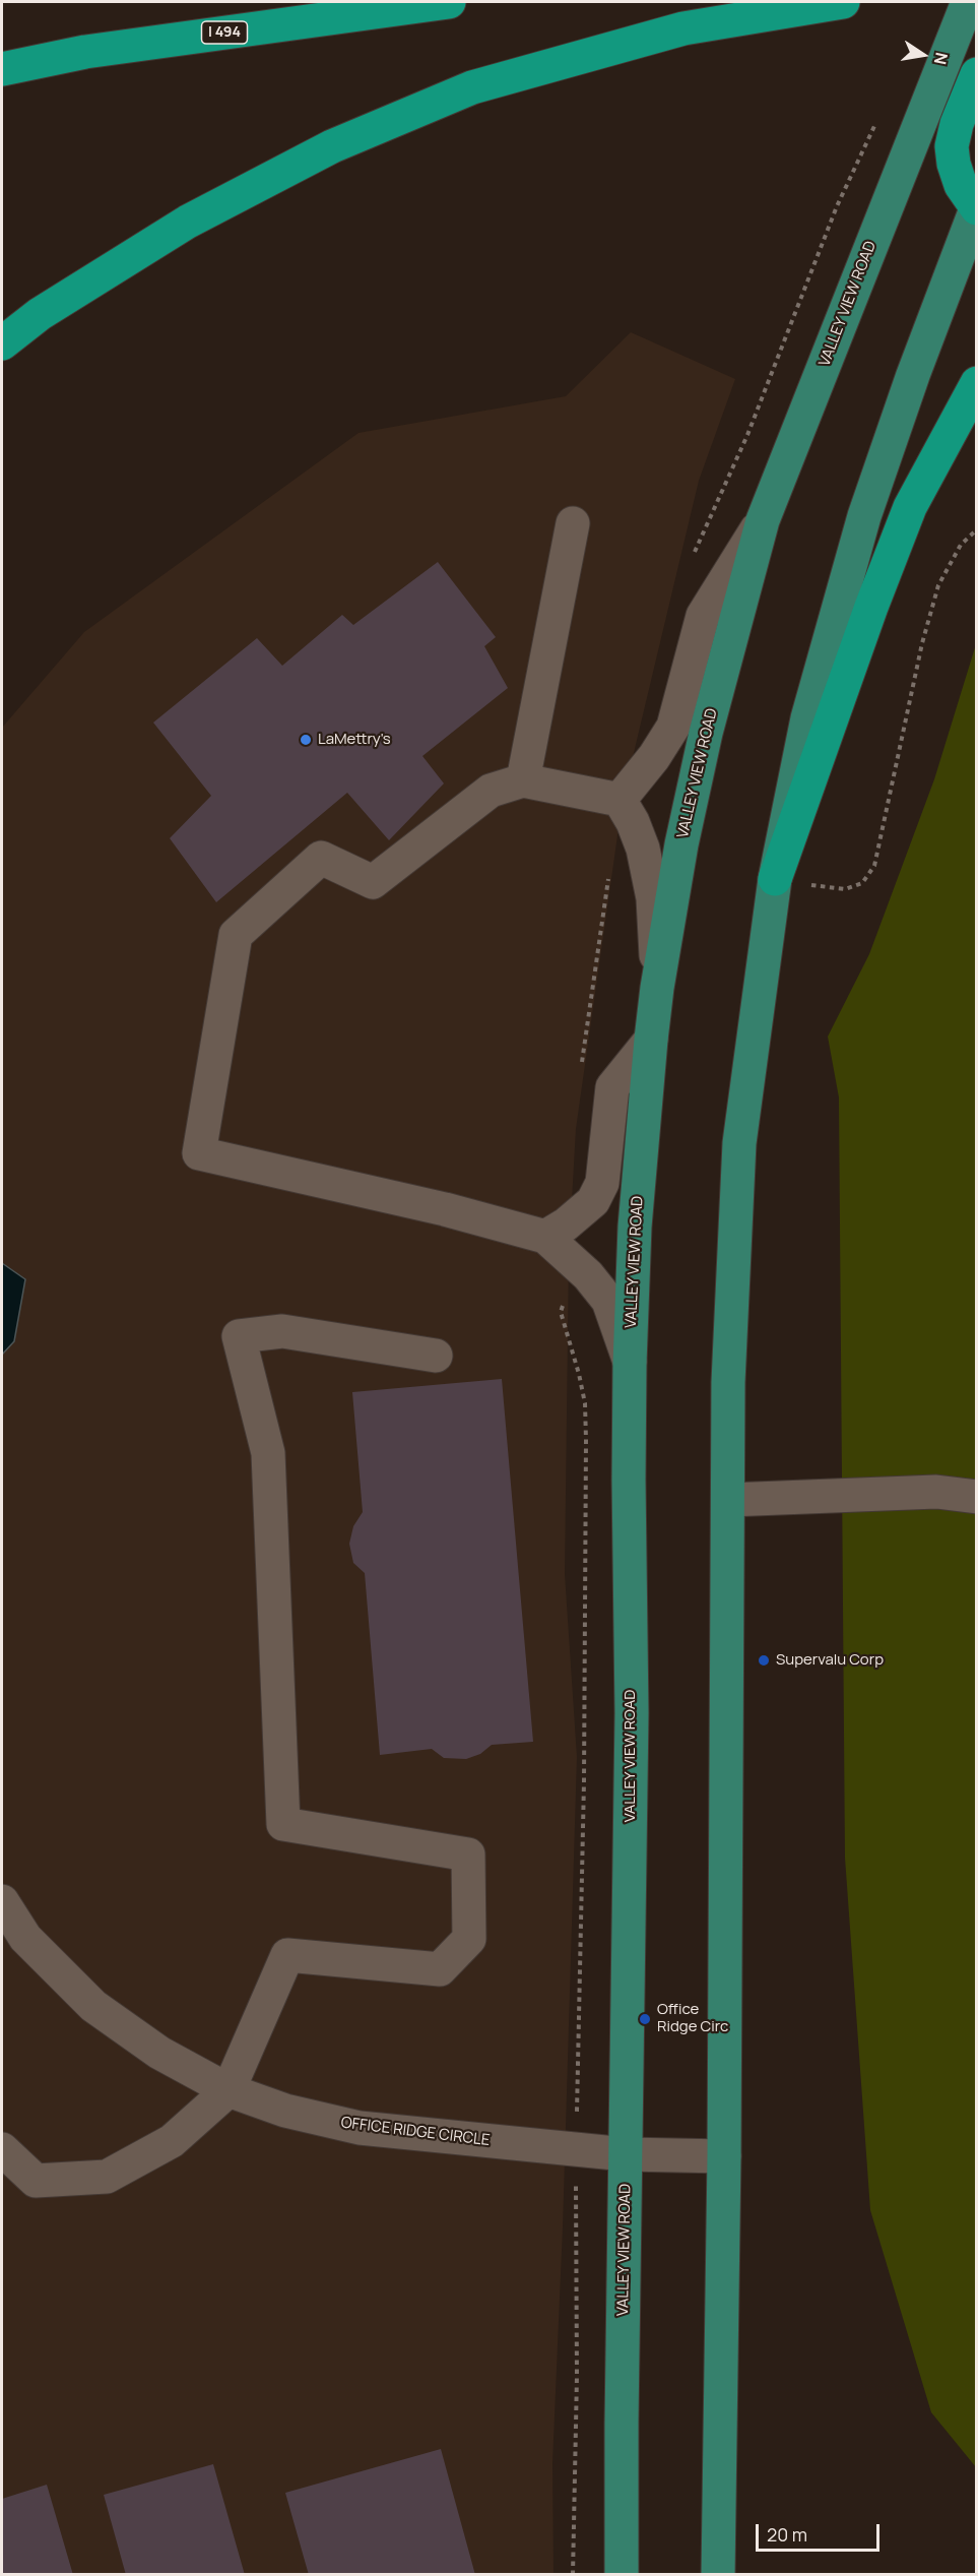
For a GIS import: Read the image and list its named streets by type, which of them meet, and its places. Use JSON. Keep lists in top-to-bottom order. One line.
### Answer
{"streets":{"highway":["I 494"],"main road":["VALLEY VIEW ROAD"],"street":["OFFICE RIDGE CIRCLE"]},"crossings":[["VALLEY VIEW ROAD","OFFICE RIDGE CIRCLE"]],"places":["LaMettry's","Supervalu Corp","Office Ridge Circ"],"scale_bar":"20 m","north":"right"}
